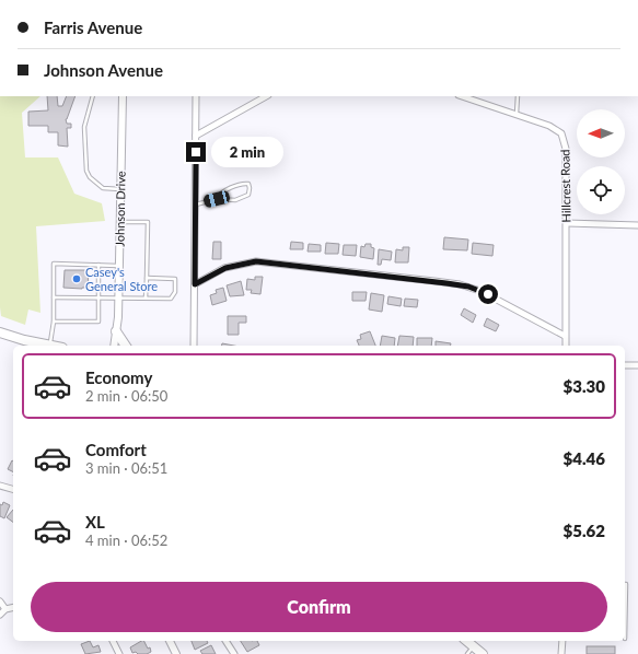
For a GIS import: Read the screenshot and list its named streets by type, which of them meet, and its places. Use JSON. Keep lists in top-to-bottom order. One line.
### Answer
{"streets":{"street":["Hillcrest Road","Johnson Drive"]},"places":["Casey's General Store"],"north":"left","page":{"banner":["Farris Avenue","Johnson Avenue"],"bubble":"2 min","list":[{"name":"Economy","note":"2 min · 06:50","value":"$3.30"},{"name":"Comfort","note":"3 min · 06:51","value":"$4.46"},{"name":"XL","note":"4 min · 06:52","value":"$5.62"}],"buttons":"Confirm"}}
